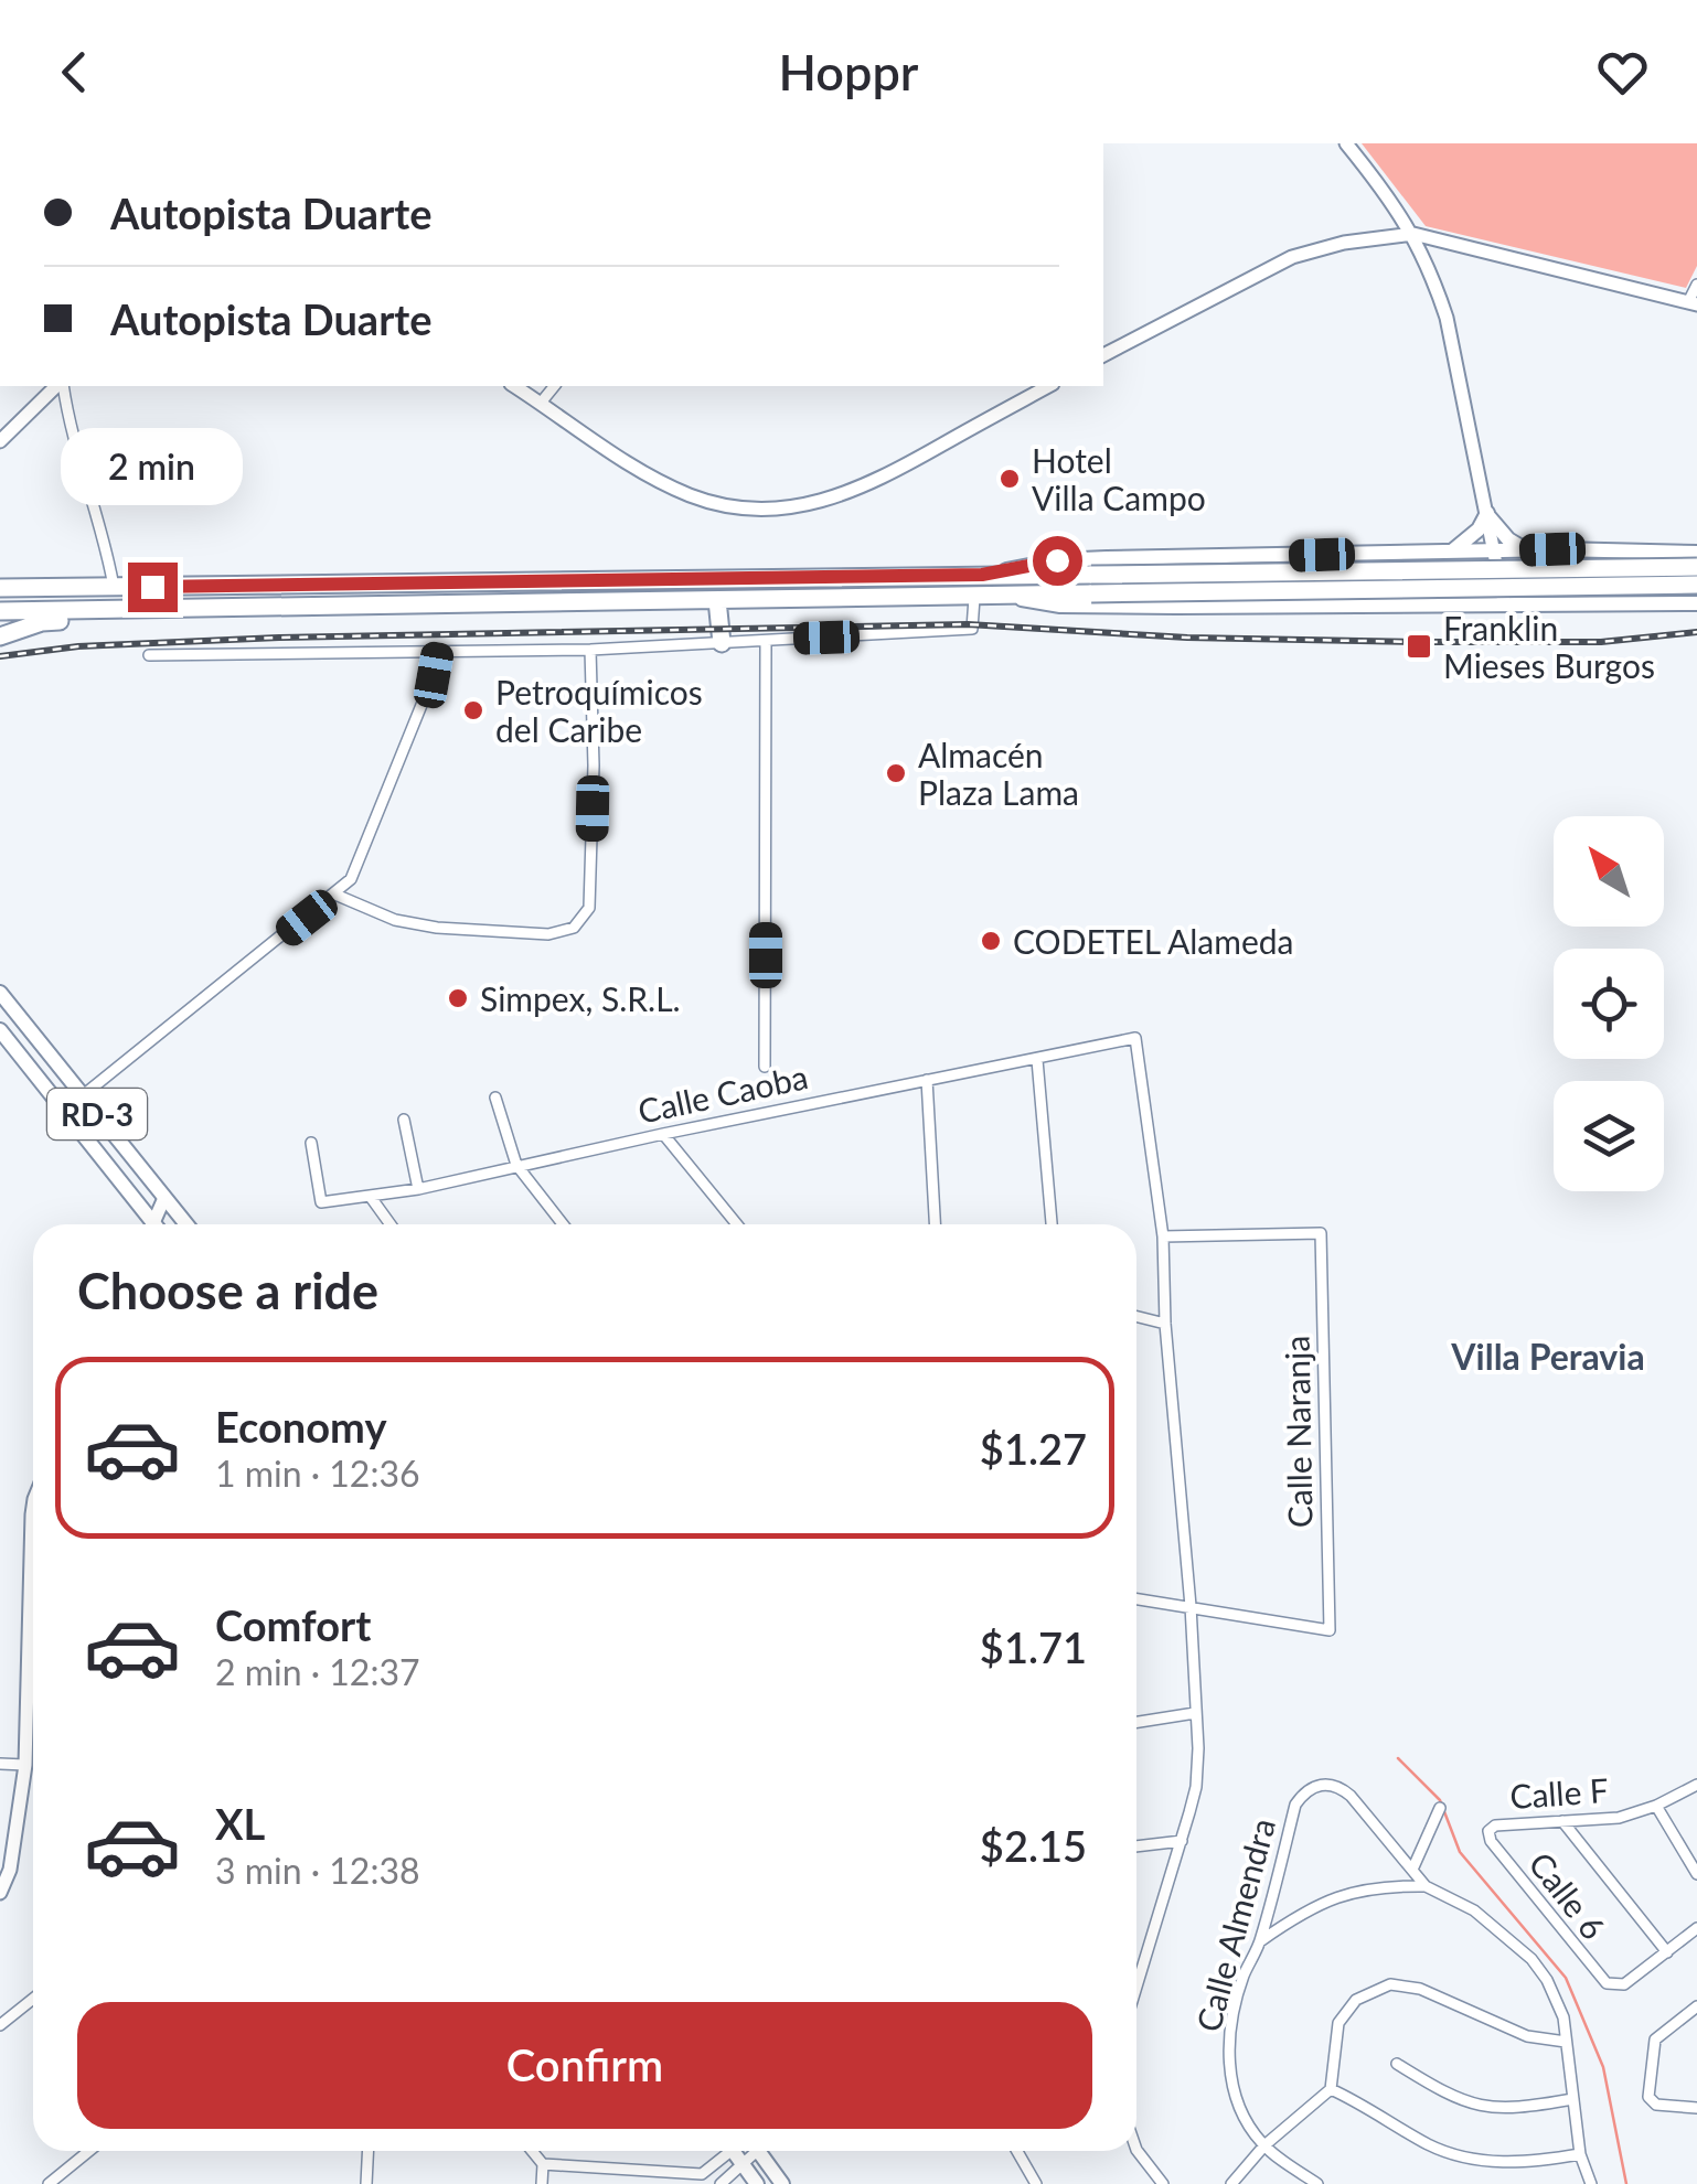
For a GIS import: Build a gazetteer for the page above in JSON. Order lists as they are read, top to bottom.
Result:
{
  "streets": {
    "main road": ["RD-3"],
    "street": [
      "Calle Caoba",
      "Calle Naranja",
      "Calle F",
      "Calle 6",
      "Calle Almendra"
    ]
  },
  "crossings": [
    ["Calle Caoba", "Calle Naranja"],
    ["Calle F", "Calle 6"]
  ],
  "districts": ["Villa Peravia"],
  "places": {
    "other": [
      "Hotel Villa Campo",
      "Petroquímicos del Caribe",
      "Almacén Plaza Lama",
      "CODETEL Alameda",
      "Simpex, S.R.L."
    ],
    "transit": ["Franklin Mieses Burgos"]
  },
  "north": "top left",
  "page": {
    "header": "Hoppr",
    "banner": ["Autopista Duarte", "Autopista Duarte"],
    "bubble": "2 min",
    "heading": "Choose a ride",
    "list": [
      {
        "name": "Economy",
        "note": "1 min · 12:36",
        "value": "$1.27"
      },
      {
        "name": "Comfort",
        "note": "2 min · 12:37",
        "value": "$1.71"
      },
      {
        "name": "XL",
        "note": "3 min · 12:38",
        "value": "$2.15"
      }
    ],
    "buttons": "Confirm"
  }
}
